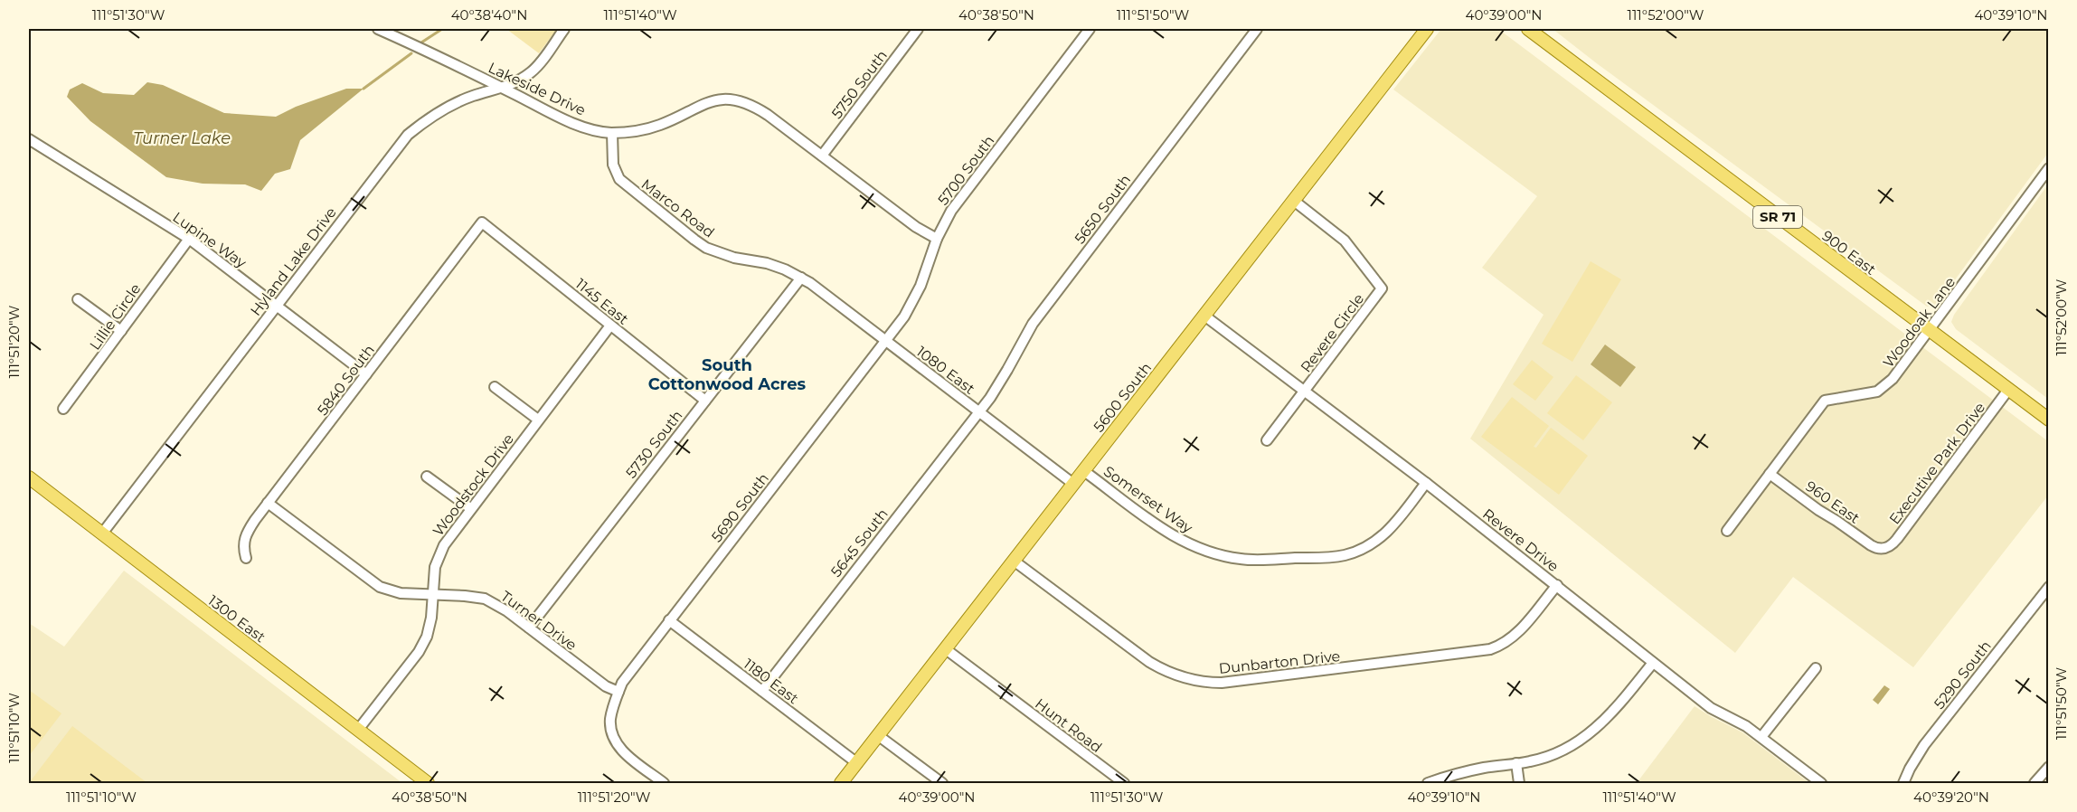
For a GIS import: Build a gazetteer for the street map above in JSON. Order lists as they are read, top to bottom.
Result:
{
  "streets": {
    "main road": [
      "SR 71",
      "900 East",
      "5600 South",
      "1300 East"
    ],
    "street": [
      "5750 South",
      "Lakeside Drive",
      "5700 South",
      "Marco Road",
      "5650 South",
      "Lupine Way",
      "Hyland Lake Drive",
      "1145 East",
      "Lillie Circle",
      "Woodoak Lane",
      "Revere Circle",
      "1080 East",
      "5840 South",
      "5730 South",
      "Executive Park Drive",
      "Woodstock Drive",
      "Somerset Way",
      "960 East",
      "5690 South",
      "Revere Drive",
      "5645 South",
      "Turner Drive",
      "Dunbarton Drive",
      "5290 South",
      "1180 East",
      "Hunt Road"
    ]
  },
  "crossings": [
    ["5750 South", "Lakeside Drive"],
    ["Lakeside Drive", "5700 South"],
    ["Lakeside Drive", "Marco Road"],
    ["Lakeside Drive", "Hyland Lake Drive"],
    ["5700 South", "1080 East"],
    ["5700 South", "5690 South"],
    ["Marco Road", "1080 East"],
    ["Marco Road", "5730 South"],
    ["5650 South", "1080 East"],
    ["5650 South", "5645 South"],
    ["Lupine Way", "Hyland Lake Drive"],
    ["Lupine Way", "Lillie Circle"],
    ["Lupine Way", "5840 South"],
    ["900 East", "Woodoak Lane"],
    ["900 East", "Executive Park Drive"],
    ["Hyland Lake Drive", "1300 East"],
    ["1145 East", "5840 South"],
    ["1145 East", "5730 South"],
    ["1145 East", "Woodstock Drive"],
    ["Woodoak Lane", "960 East"],
    ["Revere Circle", "5600 South"],
    ["Revere Circle", "Revere Drive"],
    ["1080 East", "5600 South"],
    ["1080 East", "5730 South"],
    ["1080 East", "5690 South"],
    ["1080 East", "5645 South"],
    ["5840 South", "Turner Drive"],
    ["5600 South", "Somerset Way"],
    ["5600 South", "Revere Drive"],
    ["5600 South", "Dunbarton Drive"],
    ["5600 South", "1180 East"],
    ["5600 South", "Hunt Road"],
    ["5730 South", "Turner Drive"],
    ["Executive Park Drive", "960 East"],
    ["Woodstock Drive", "1300 East"],
    ["Woodstock Drive", "Turner Drive"],
    ["Somerset Way", "Revere Drive"],
    ["5690 South", "Turner Drive"],
    ["5690 South", "1180 East"],
    ["Revere Drive", "Dunbarton Drive"],
    ["5645 South", "1180 East"]
  ],
  "districts": ["South Cottonwood Acres"],
  "water": ["Turner Lake"],
  "coordinates": [
    "111°51'30\"W",
    "40°38'40\"N",
    "111°51'40\"W",
    "40°38'50\"N",
    "111°51'50\"W",
    "40°39'00\"N",
    "111°52'00\"W",
    "40°39'10\"N",
    "111°51'20\"W",
    "111°51'10\"W",
    "40°39'20\"N"
  ]
}
